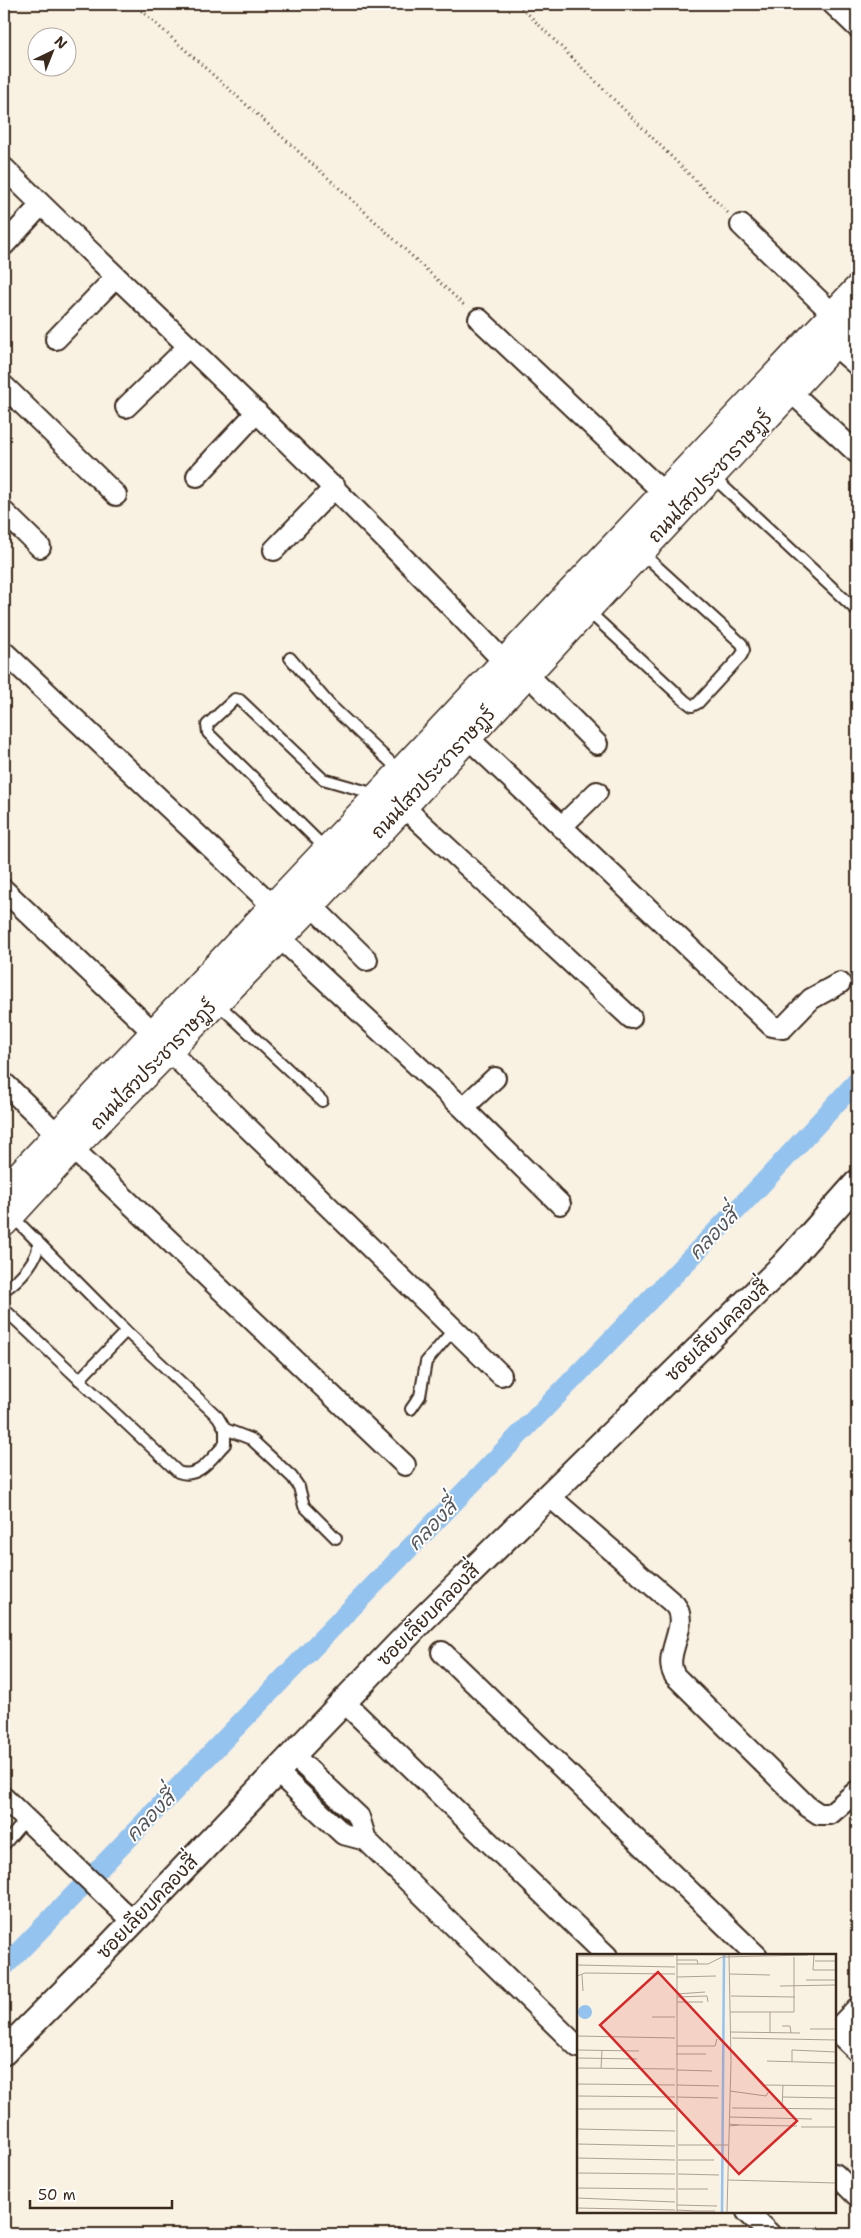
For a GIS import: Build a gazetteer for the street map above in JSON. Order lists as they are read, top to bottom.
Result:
{
  "streets": {
    "main road": ["ถนนไสวประชาราษฎร์"],
    "street": ["ซอยเลียบคลองสี่"]
  },
  "water": ["คลองสี่"],
  "scale_bar": "50 m",
  "north": "top right"
}
